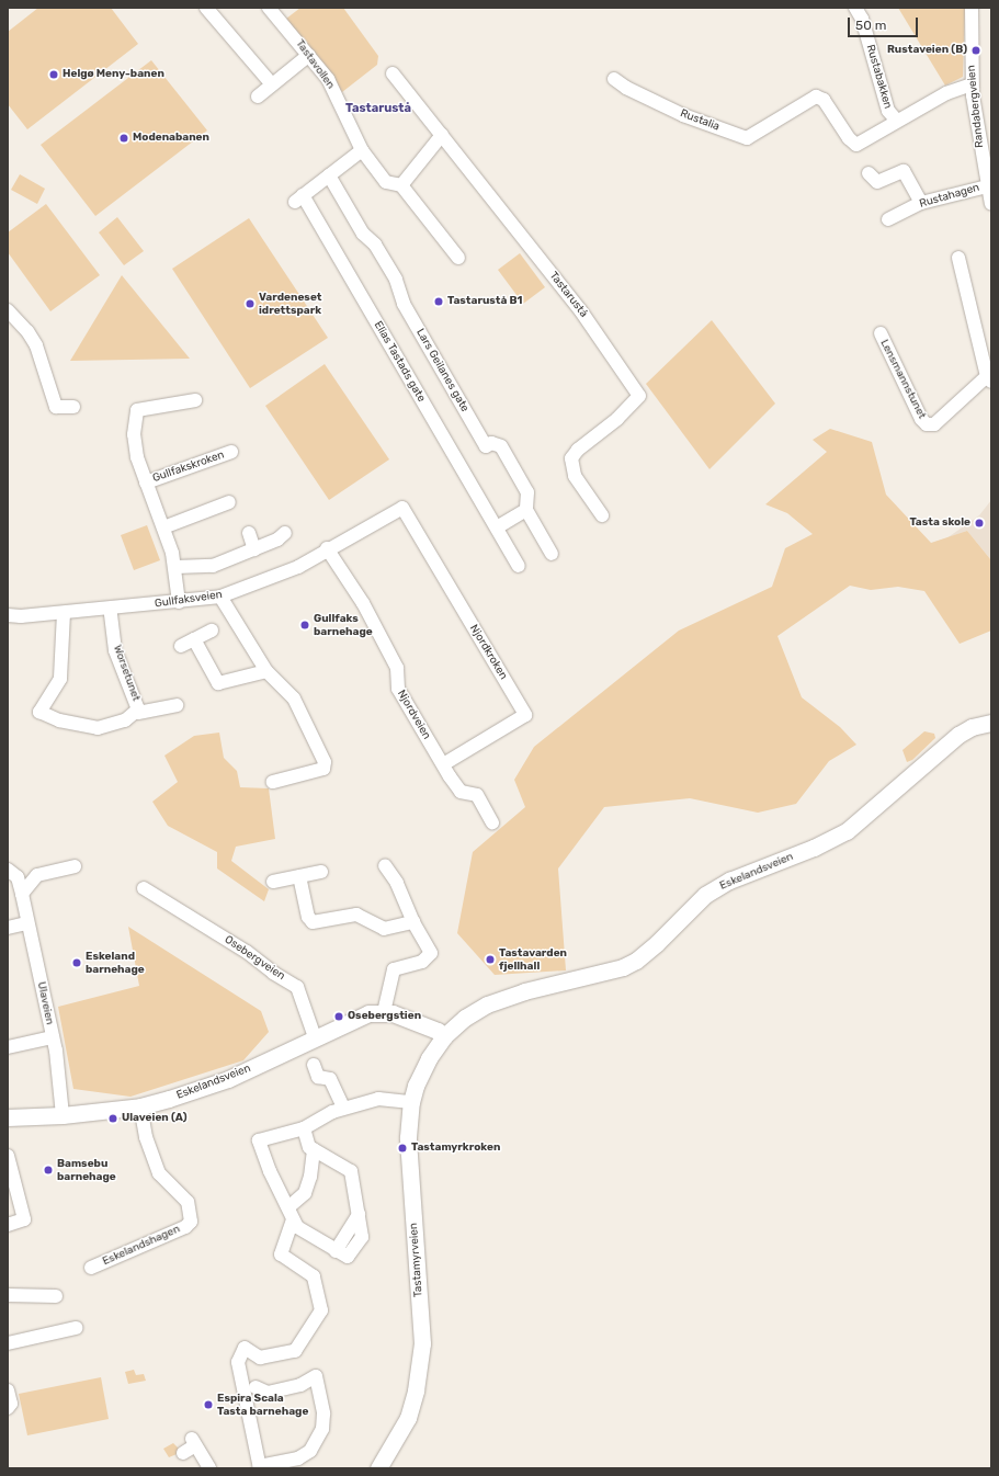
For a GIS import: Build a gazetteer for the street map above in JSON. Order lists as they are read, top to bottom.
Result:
{
  "streets": {
    "main road": ["Eskelandsveien", "Tastamyrveien"],
    "street": [
      "Tastavollen",
      "Rustabakken",
      "Randabergveien",
      "Rustalia",
      "Rustahagen",
      "Tastarustå",
      "Elias Tastads gate",
      "Lars Geilanes gate",
      "Lensmannstunet",
      "Gullfakskroken",
      "Gullfaksveien",
      "Njordkroken",
      "Worsetunet",
      "Njordveien",
      "Osebergveien",
      "Ulaveien",
      "Eskelandshagen"
    ]
  },
  "crossings": [
    ["Rustabakken", "Randabergveien"],
    ["Rustabakken", "Rustalia"],
    ["Randabergveien", "Rustahagen"],
    ["Elias Tastads gate", "Lars Geilanes gate"],
    ["Gullfakskroken", "Gullfaksveien"],
    ["Gullfaksveien", "Njordkroken"],
    ["Gullfaksveien", "Worsetunet"],
    ["Gullfaksveien", "Njordveien"],
    ["Njordkroken", "Njordveien"],
    ["Eskelandsveien", "Osebergveien"],
    ["Eskelandsveien", "Ulaveien"],
    ["Eskelandsveien", "Eskelandshagen"],
    ["Eskelandsveien", "Tastamyrveien"]
  ],
  "districts": ["Tastarustå"],
  "places": [
    "Rustaveien (B)",
    "Helgø Meny-banen",
    "Modenabanen",
    "Tastarustå B1",
    "Vardeneset idrettspark",
    "Tasta skole",
    "Gullfaks barnehage",
    "Tastavarden fjellhall",
    "Eskeland barnehage",
    "Osebergstien",
    "Ulaveien (A)",
    "Tastamyrkroken",
    "Bamsebu barnehage",
    "Espira Scala Tasta barnehage"
  ],
  "scale_bar": "50 m"
}
